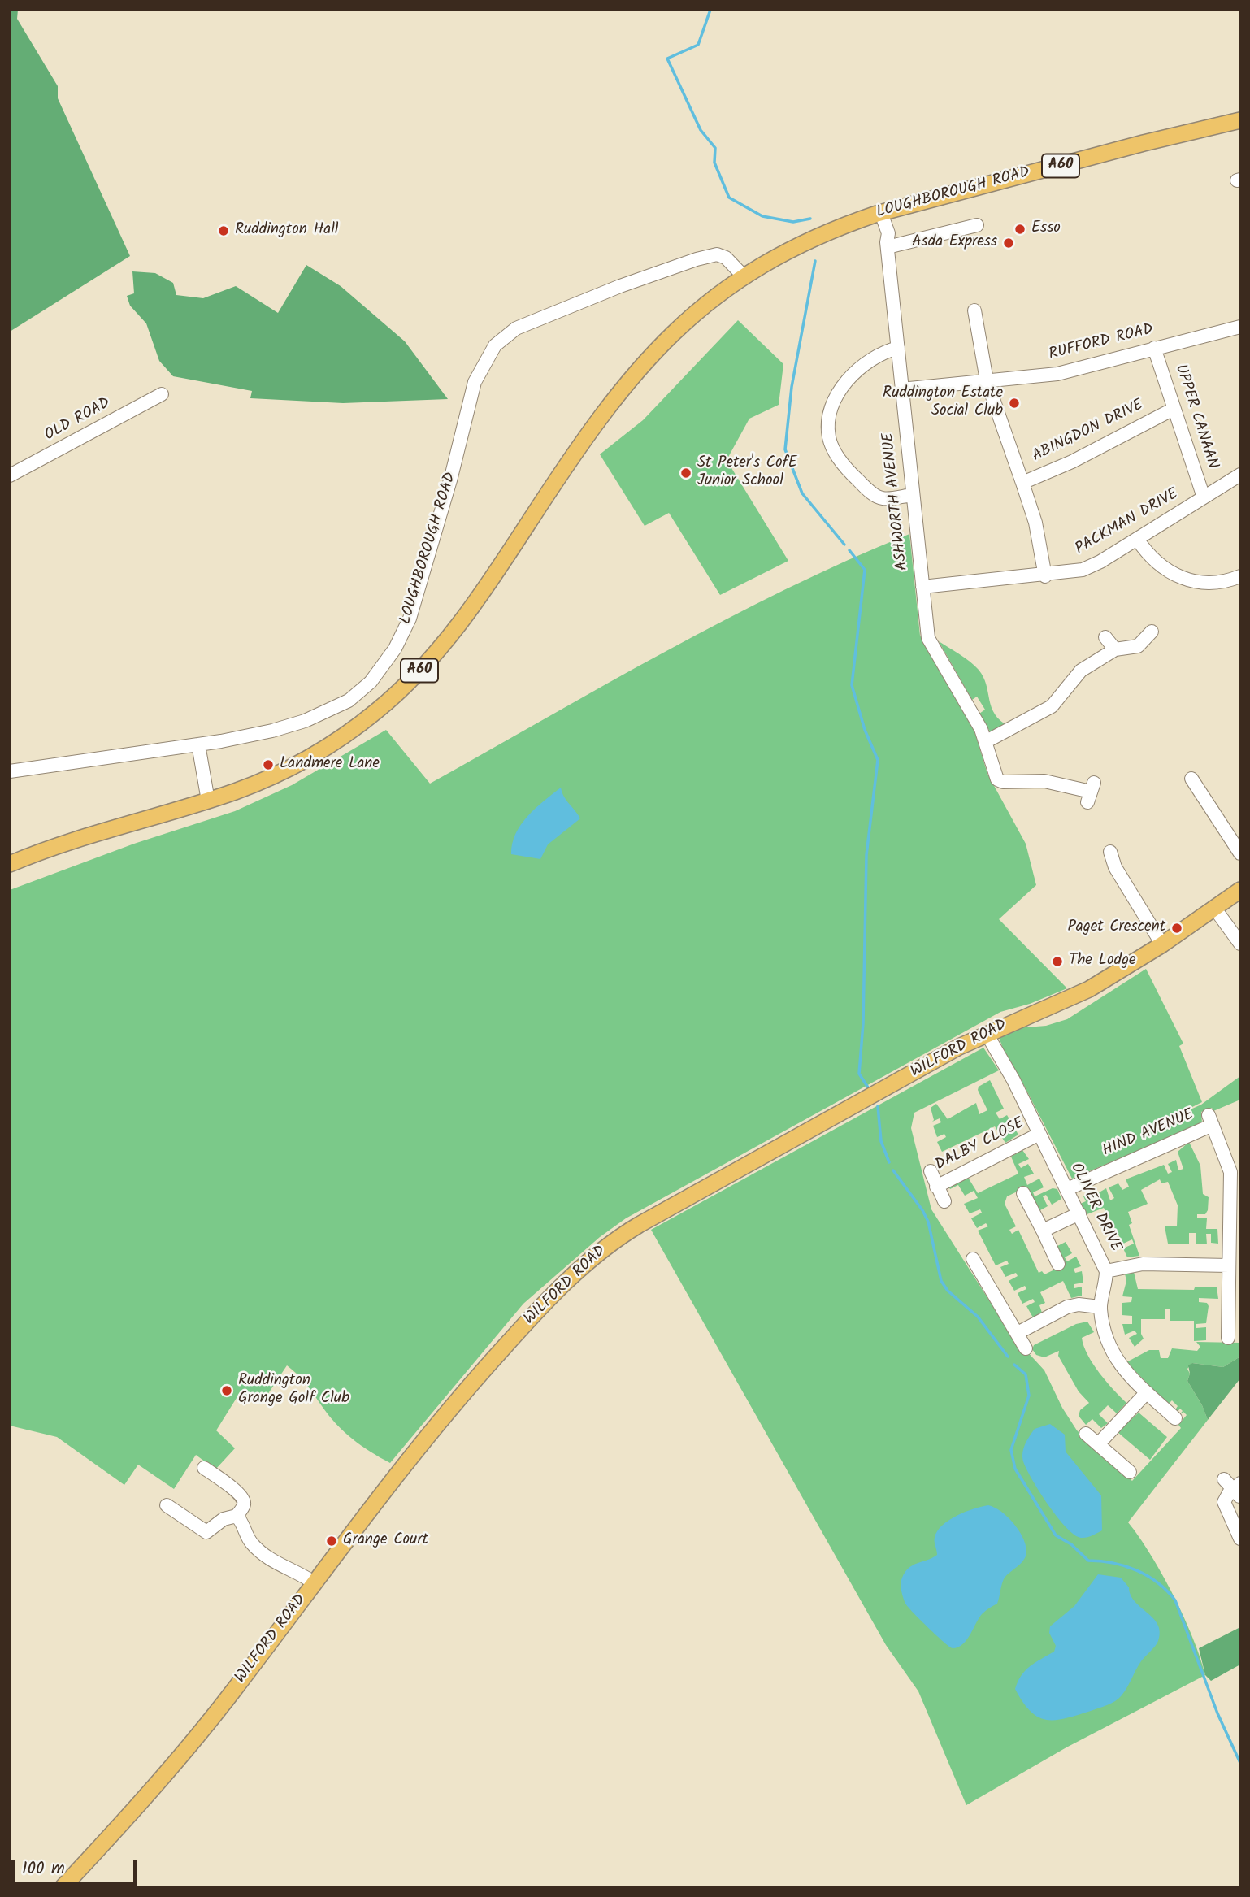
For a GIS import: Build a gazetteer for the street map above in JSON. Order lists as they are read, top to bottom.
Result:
{
  "streets": {
    "main road": ["A60", "LOUGHBOROUGH ROAD", "WILFORD ROAD"],
    "street": [
      "RUFFORD ROAD",
      "UPPER CANAAN",
      "OLD ROAD",
      "ABINGDON DRIVE",
      "ASHWORTH AVENUE",
      "PACKMAN DRIVE",
      "HIND AVENUE",
      "DALBY CLOSE",
      "OLIVER DRIVE"
    ]
  },
  "crossings": [
    ["LOUGHBOROUGH ROAD", "ASHWORTH AVENUE"],
    ["RUFFORD ROAD", "UPPER CANAAN"],
    ["RUFFORD ROAD", "ABINGDON DRIVE"],
    ["RUFFORD ROAD", "ASHWORTH AVENUE"],
    ["UPPER CANAAN", "ABINGDON DRIVE"],
    ["UPPER CANAAN", "PACKMAN DRIVE"],
    ["ASHWORTH AVENUE", "PACKMAN DRIVE"],
    ["WILFORD ROAD", "OLIVER DRIVE"],
    ["HIND AVENUE", "OLIVER DRIVE"],
    ["DALBY CLOSE", "OLIVER DRIVE"]
  ],
  "places": [
    "Esso",
    "Ruddington Hall",
    "Asda Express",
    "Ruddington Estate Social Club",
    "St Peter's CofE Junior School",
    "Landmere Lane",
    "Paget Crescent",
    "The Lodge",
    "Ruddington Grange Golf Club",
    "Grange Court"
  ],
  "scale_bar": "100 m"
}
